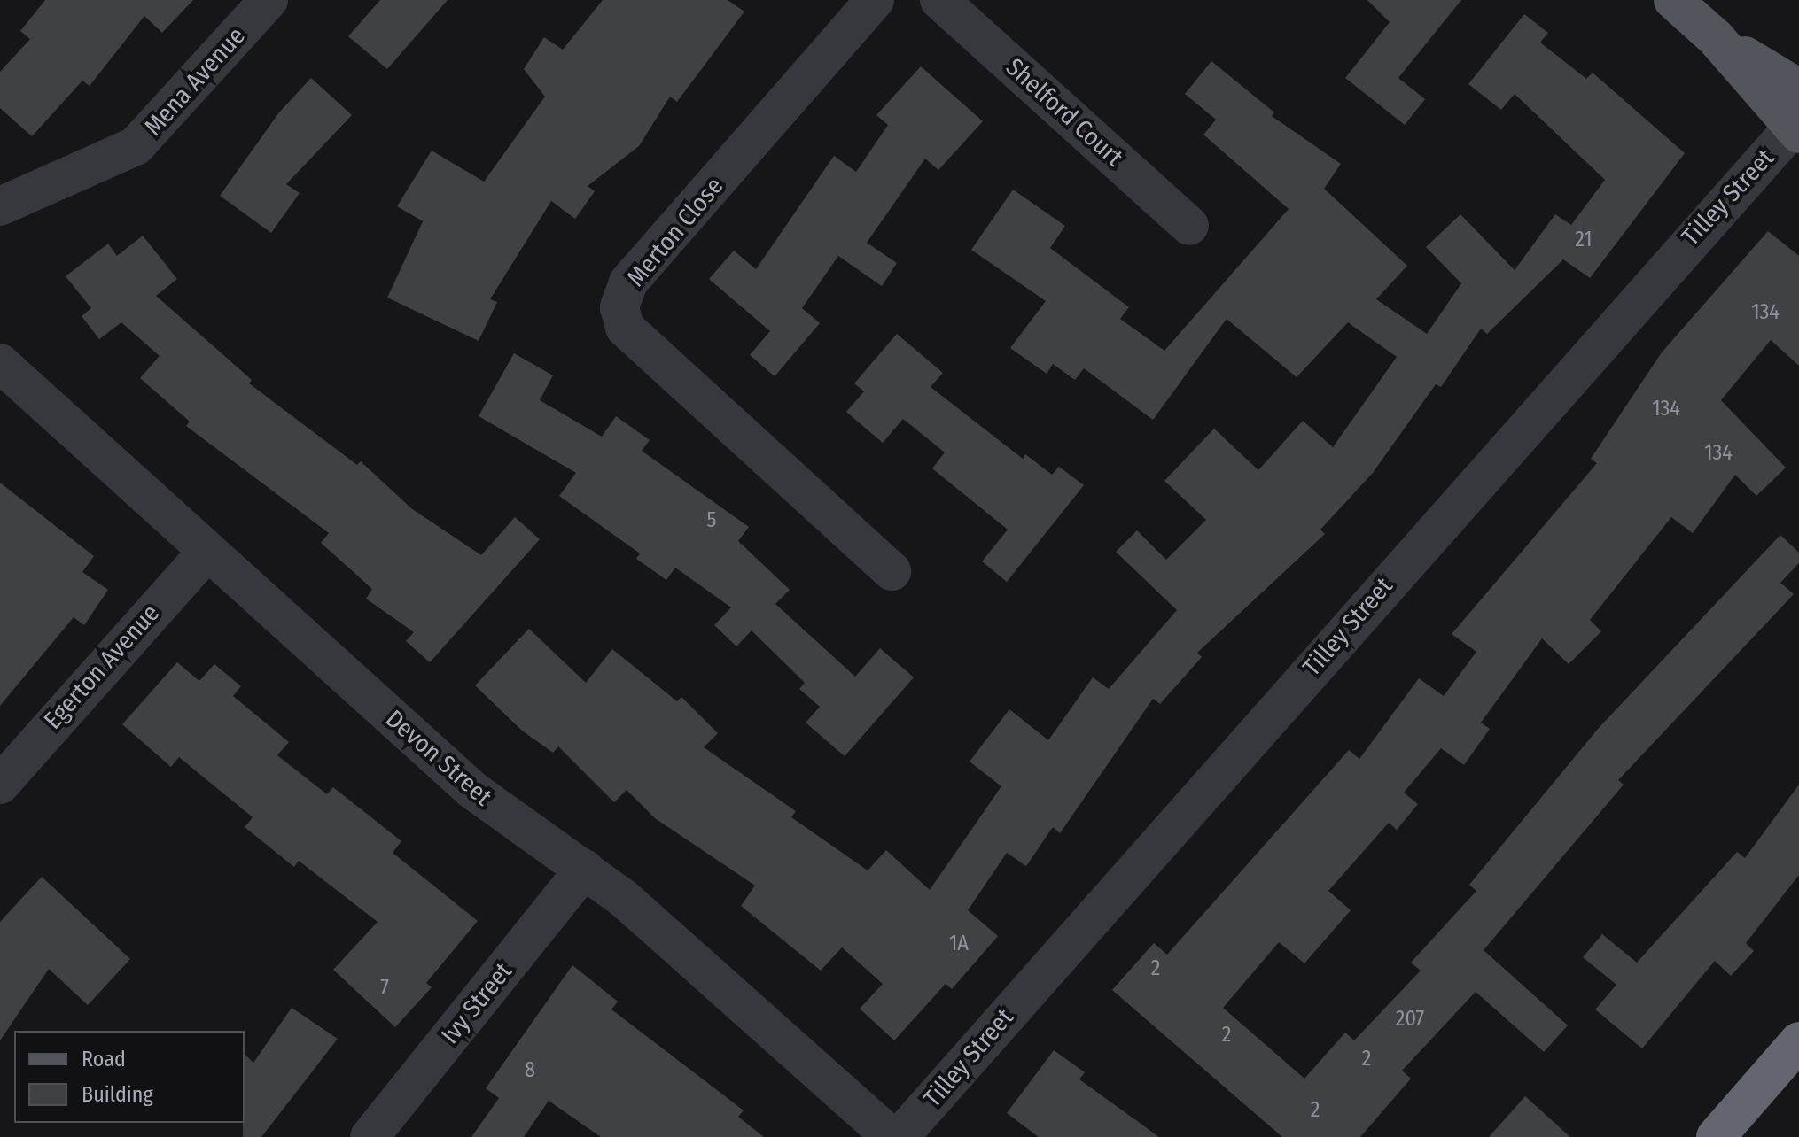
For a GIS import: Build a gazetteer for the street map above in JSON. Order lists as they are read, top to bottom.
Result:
{
  "streets": {
    "street": [
      "Mena Avenue",
      "Shelford Court",
      "Tilley Street",
      "Merton Close",
      "Egerton Avenue",
      "Devon Street",
      "Ivy Street"
    ]
  },
  "crossings": [
    ["Egerton Avenue", "Devon Street"],
    ["Devon Street", "Ivy Street"]
  ],
  "house_numbers": [
    "21",
    "134",
    "134",
    "134",
    "5",
    "1A",
    "2",
    "7",
    "207",
    "2",
    "2",
    "8",
    "2"
  ],
  "legend": ["Road", "Building"]
}
